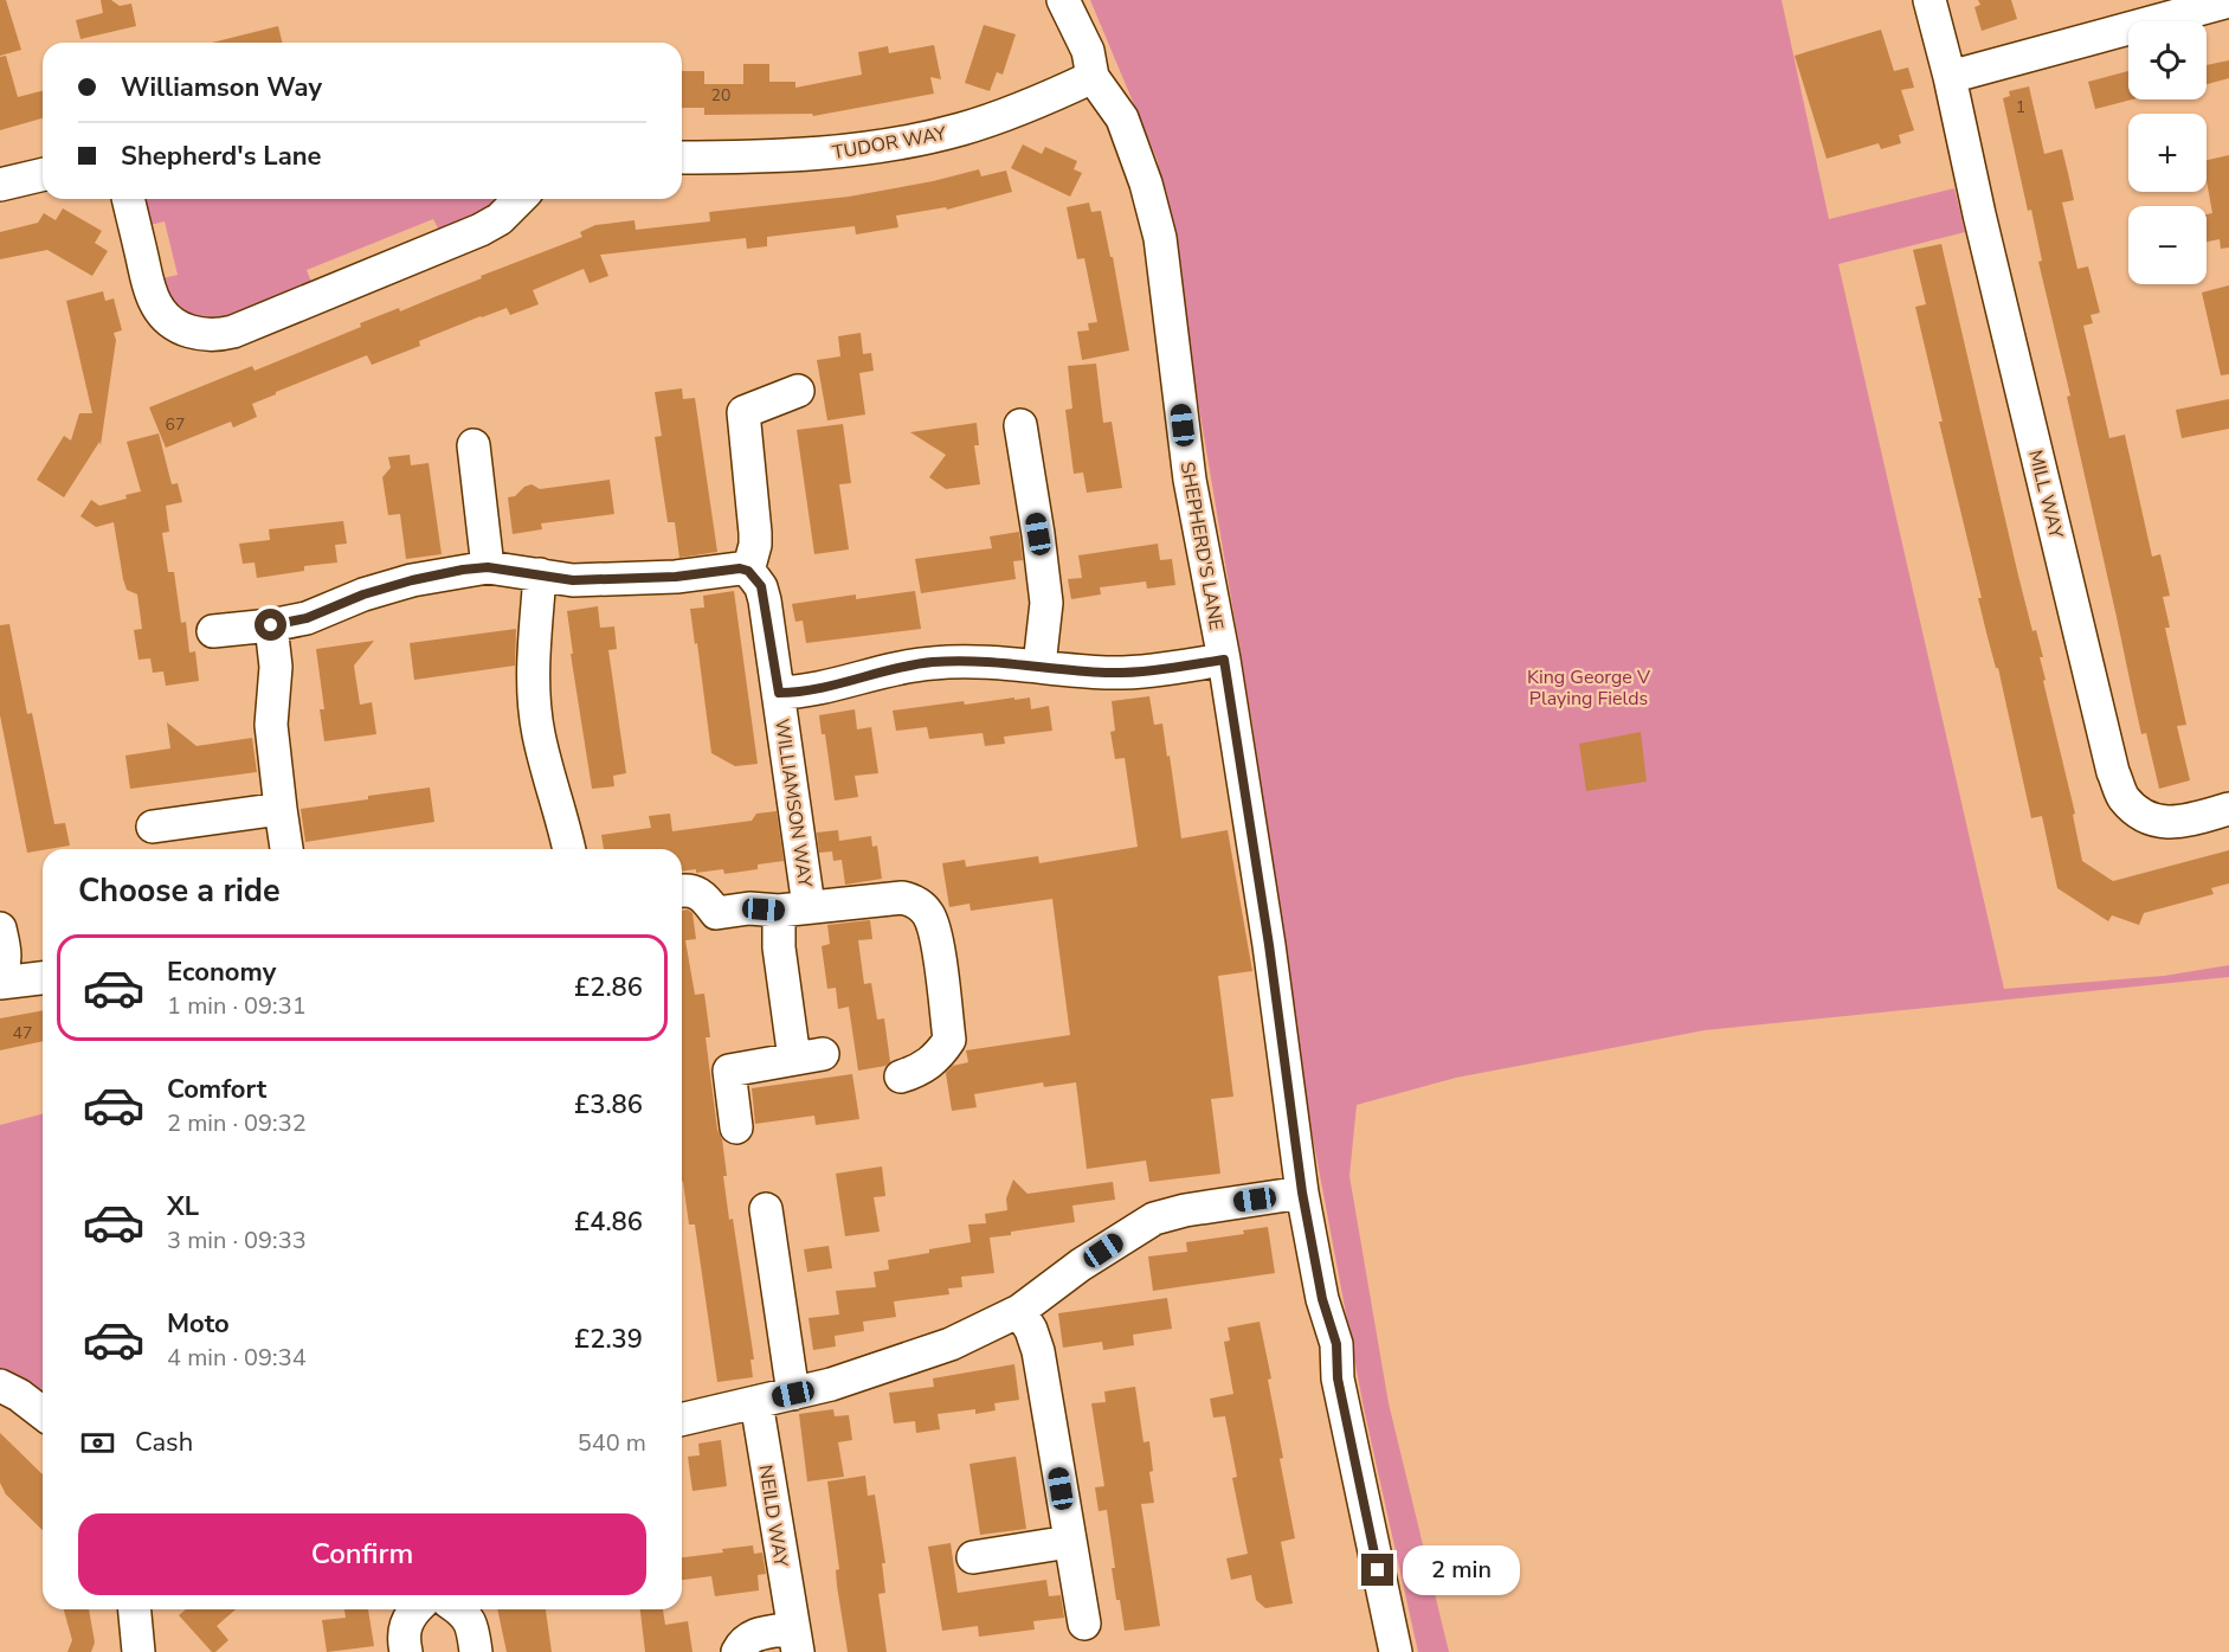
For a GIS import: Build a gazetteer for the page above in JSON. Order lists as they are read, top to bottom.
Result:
{
  "streets": {
    "street": [
      "TUDOR WAY",
      "MILL WAY",
      "SHEPHERD'S LANE",
      "WILLIAMSON WAY",
      "NEILD WAY"
    ]
  },
  "crossings": [
    ["TUDOR WAY", "SHEPHERD'S LANE"]
  ],
  "parks": ["King George V Playing Fields"],
  "house_numbers": [
    "20",
    "1",
    "67",
    "47"
  ],
  "page": {
    "map_buttons": ["+", "−"],
    "banner": ["Williamson Way", "Shepherd's Lane"],
    "heading": "Choose a ride",
    "list": [
      {
        "name": "Economy",
        "note": "1 min · 09:31",
        "value": "£2.86"
      },
      {
        "name": "Comfort",
        "note": "2 min · 09:32",
        "value": "£3.86"
      },
      {
        "name": "XL",
        "note": "3 min · 09:33",
        "value": "£4.86"
      },
      {
        "name": "Moto",
        "note": "4 min · 09:34",
        "value": "£2.39"
      }
    ],
    "pay": ["Cash", "540 m"],
    "buttons": "Confirm",
    "bubble": "2 min"
  }
}
